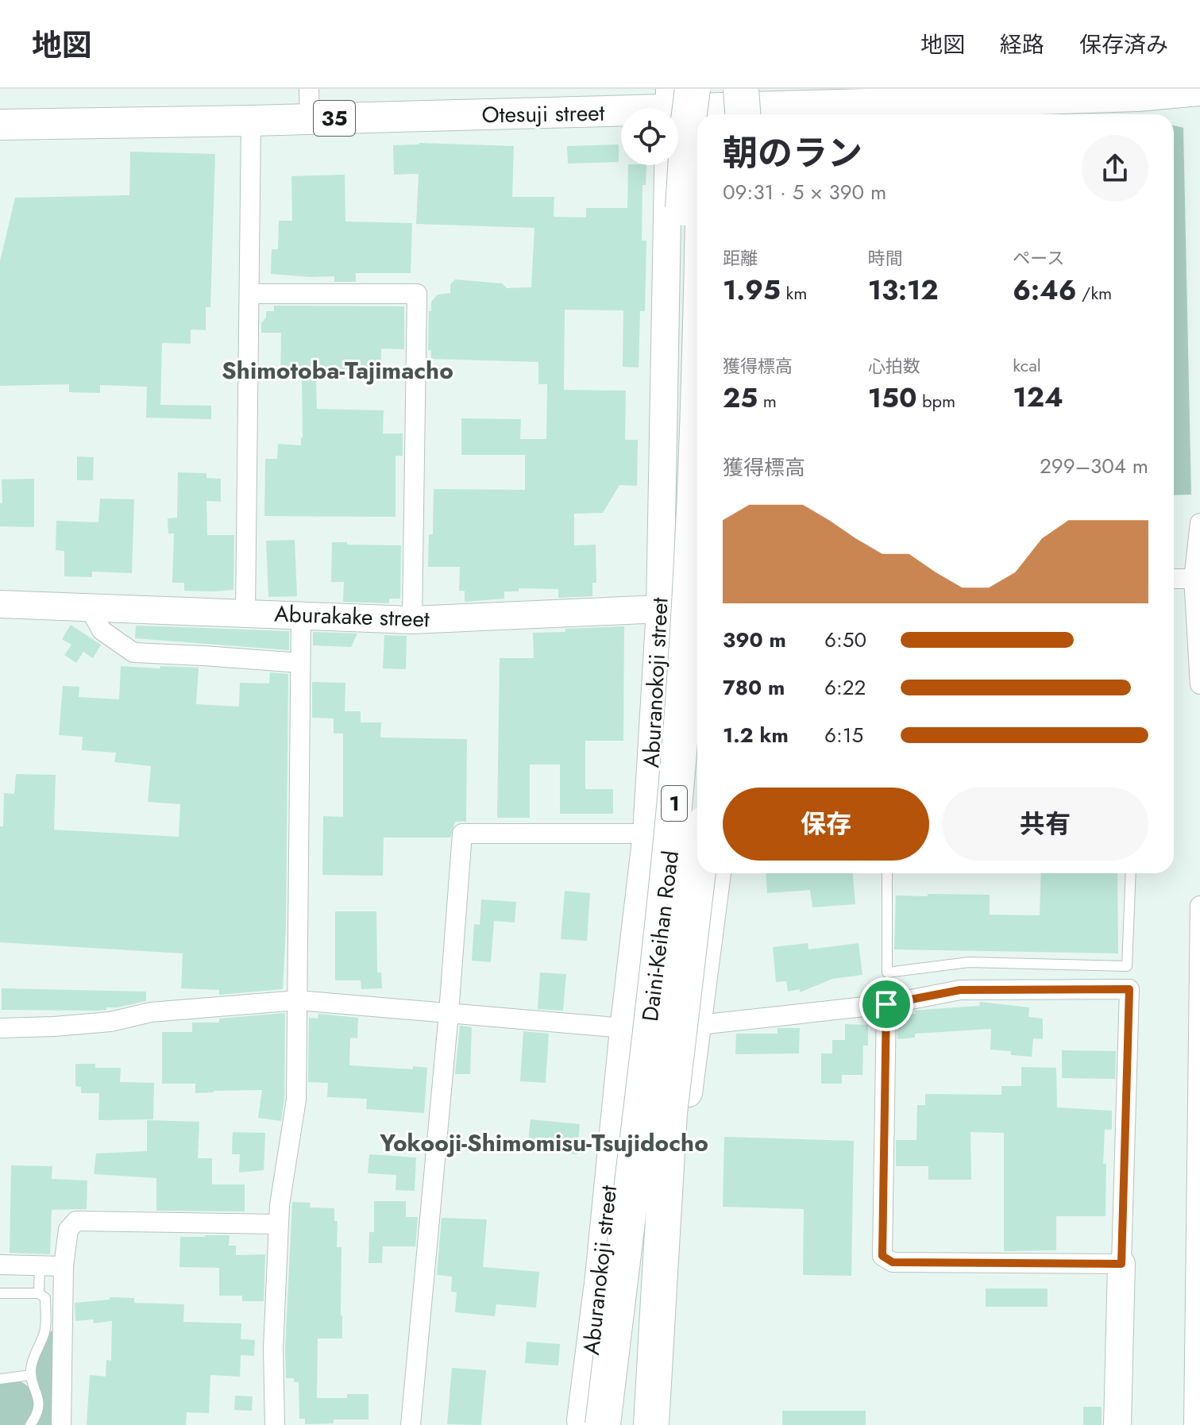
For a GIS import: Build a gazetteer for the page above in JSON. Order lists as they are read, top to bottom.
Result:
{
  "streets": {
    "highway": ["1", "Daini-Keihan Road"],
    "main road": ["Otesuji street", "35"],
    "street": ["Aburakake street", "Aburanokoji street"]
  },
  "crossings": [
    ["Otesuji street", "Aburanokoji street"],
    ["Aburakake street", "Aburanokoji street"],
    ["Aburanokoji street", "Daini-Keihan Road"]
  ],
  "districts": ["Shimotoba-Tajimacho", "Yokooji-Shimomisu-Tsujidocho"],
  "page": {
    "header": "地図",
    "nav": ["地図", "経路", "保存済み"],
    "heading": ["朝のラン", "09:31 · 5 × 390 m"],
    "stats": [
      ["距離", "1.95 km"],
      ["時間", "13:12"],
      ["ペース", "6:46 /km"],
      ["獲得標高", "25 m"],
      ["心拍数", "150 bpm"],
      ["kcal", "124"]
    ],
    "chart": ["獲得標高", "299–304 m"],
    "list": [
      {
        "name": "390 m",
        "note": "6:50"
      },
      {
        "name": "780 m",
        "note": "6:22"
      },
      {
        "name": "1.2 km",
        "note": "6:15"
      }
    ],
    "buttons": ["保存", "共有"]
  }
}
